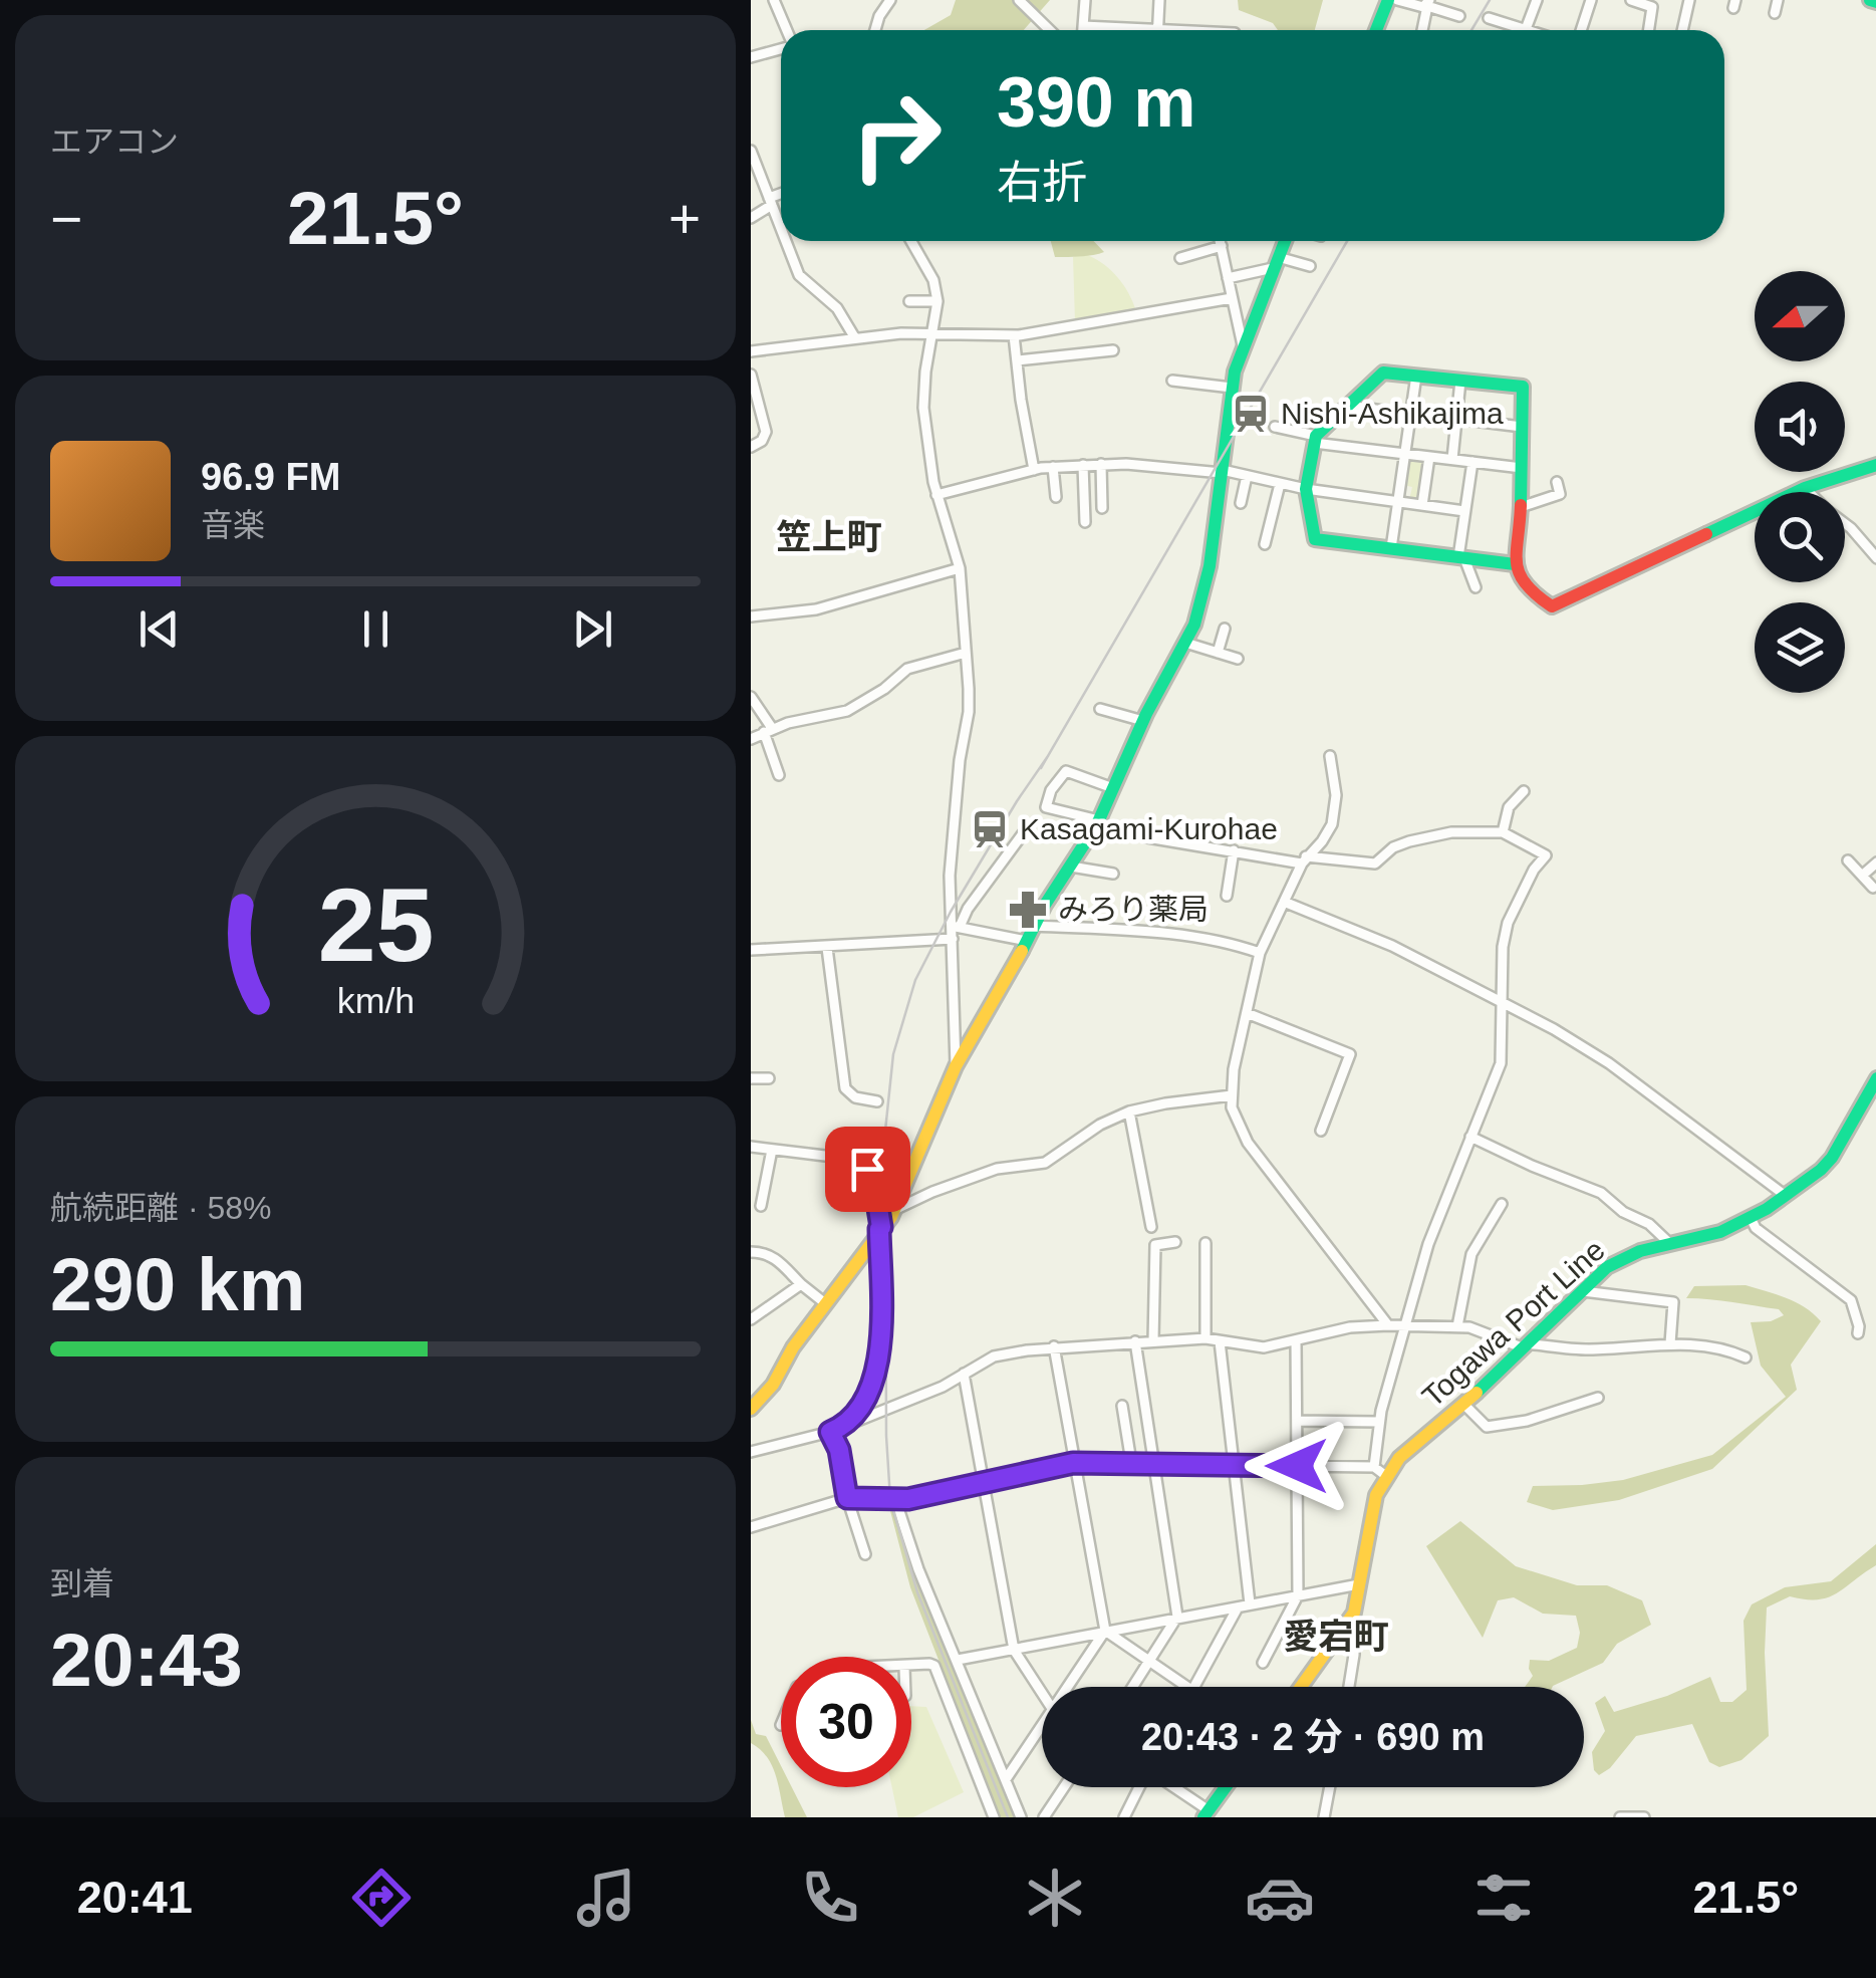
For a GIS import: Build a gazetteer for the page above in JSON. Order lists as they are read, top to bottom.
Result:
{
  "streets": {
    "street": ["Togawa Port Line"]
  },
  "districts": ["笠上町", "愛宕町"],
  "places": {
    "station": ["Nishi-Ashikajima", "Kasagami-Kurohae"],
    "pharmacy": ["みろり薬局"]
  },
  "north": "left",
  "page": {
    "tile": [
      "エアコン",
      ["航続距離 · 58%", "290 km"],
      ["到着", "20:43"]
    ],
    "turn": ["390 m", "右折"],
    "heat": ["−", "21.5°", "+"],
    "song": ["96.9 FM", "音楽"],
    "limit": "30",
    "trip": "20:43 · 2 分 · 690 m",
    "tabs": ["20:41", "21.5°"],
    "gauge": ["25", "km/h"]
  }
}
